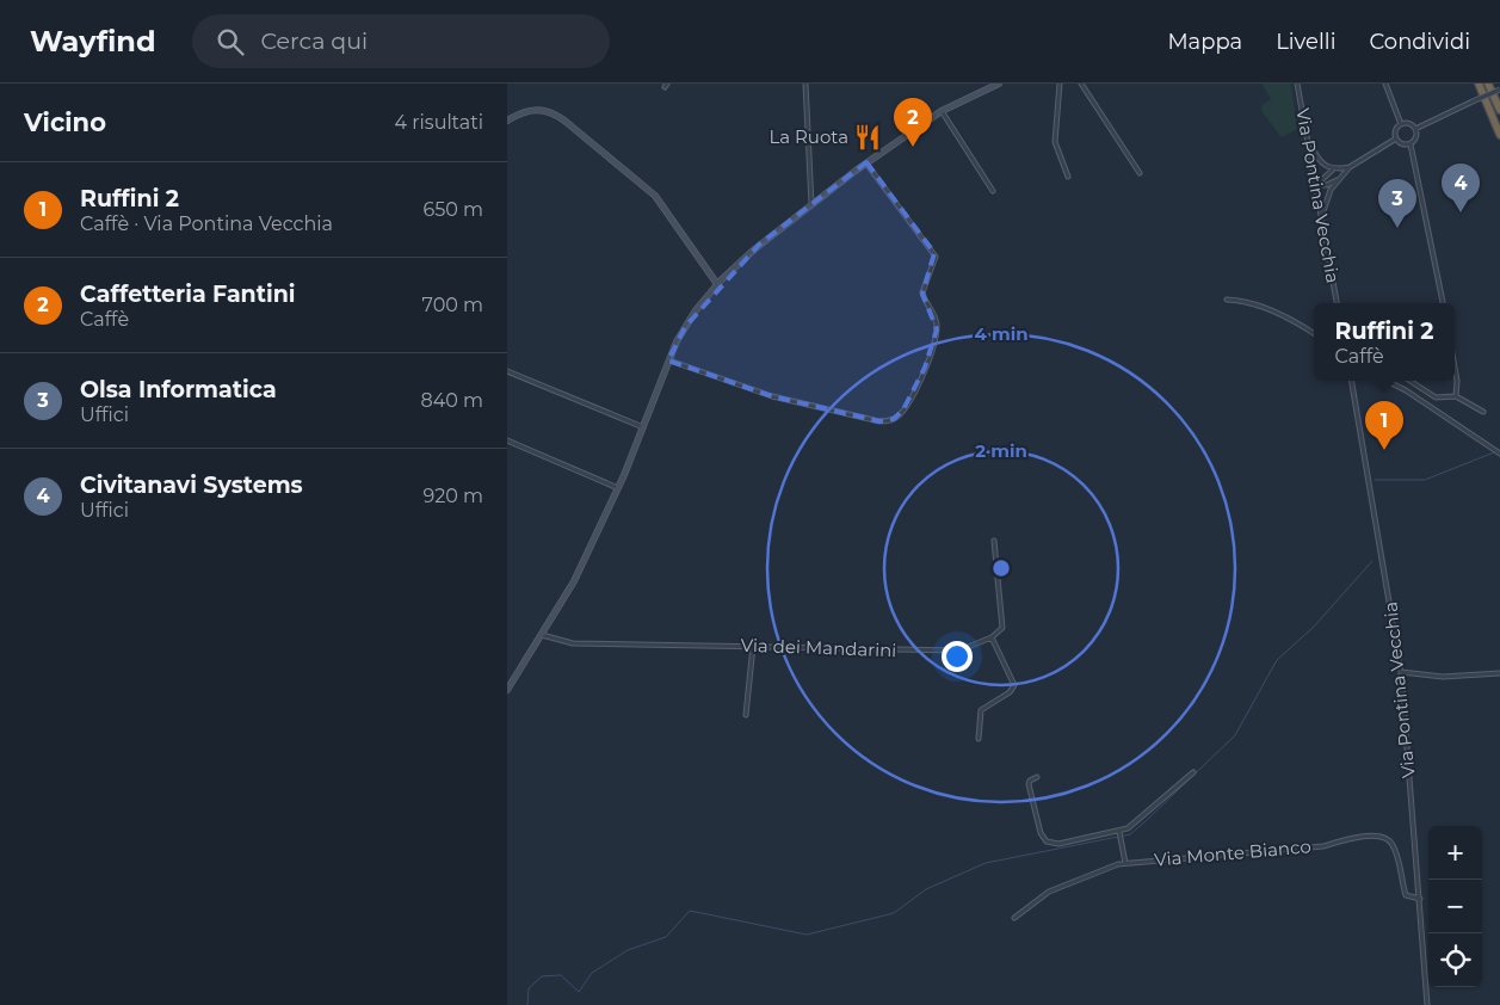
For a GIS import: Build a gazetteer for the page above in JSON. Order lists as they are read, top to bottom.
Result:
{
  "streets": {
    "street": ["Via Pontina Vecchia", "Via dei Mandarini", "Via Monte Bianco"]
  },
  "crossings": [
    ["Via Pontina Vecchia", "Via Monte Bianco"]
  ],
  "places": {
    "restaurant": ["La Ruota"]
  },
  "page": {
    "header": "Wayfind",
    "search": "Cerca qui",
    "nav": ["Mappa", "Livelli", "Condividi"],
    "heading": ["Vicino", "4 risultati"],
    "pins": [
      "2",
      "4",
      "3",
      "1"
    ],
    "list": [
      {
        "mark": "1",
        "name": "Ruffini 2",
        "note": "Caffè · Via Pontina Vecchia",
        "value": "650 m"
      },
      {
        "mark": "2",
        "name": "Caffetteria Fantini",
        "note": "Caffè",
        "value": "700 m"
      },
      {
        "mark": "3",
        "name": "Olsa Informatica",
        "note": "Uffici",
        "value": "840 m"
      },
      {
        "mark": "4",
        "name": "Civitanavi Systems",
        "note": "Uffici",
        "value": "920 m"
      }
    ],
    "popup": ["Ruffini 2", "Caffè"],
    "map_buttons": ["+", "−"]
  },
  "rings": ["4 min", "2 min"]
}
